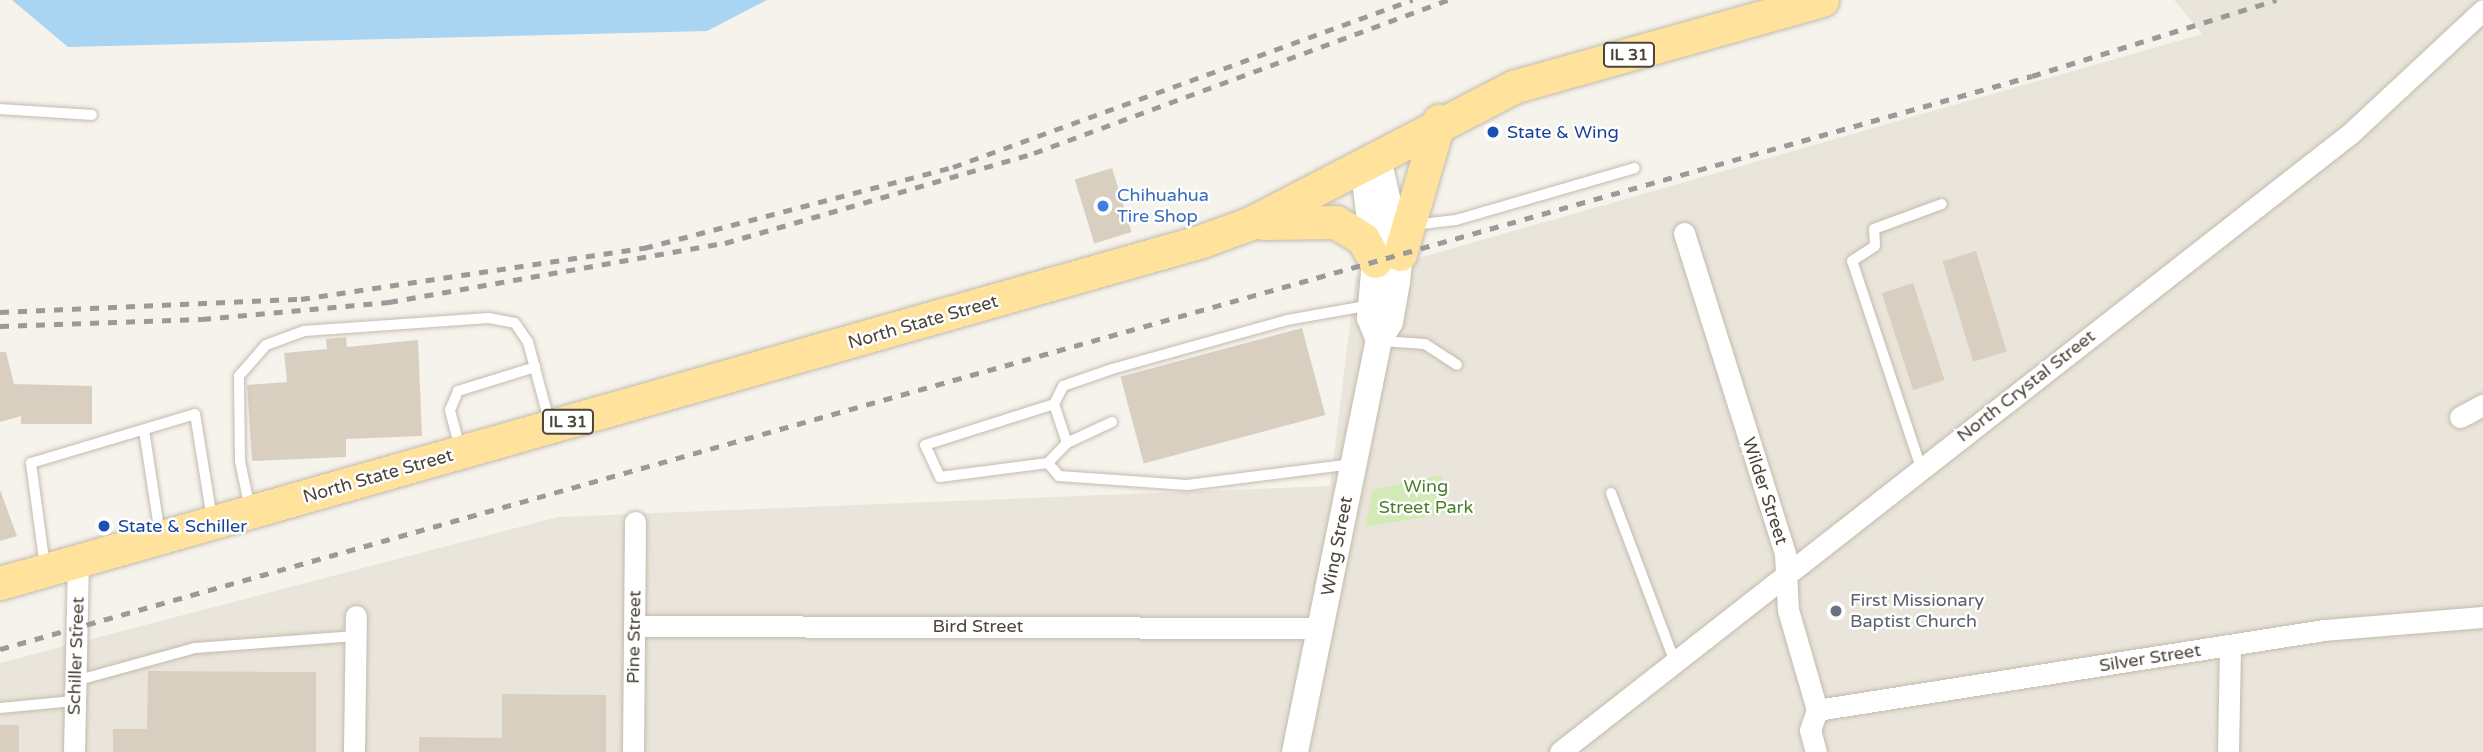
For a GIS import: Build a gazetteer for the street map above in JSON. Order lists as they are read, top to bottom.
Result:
{
  "streets": {
    "main road": ["IL 31", "North State Street"],
    "street": [
      "North Crystal Street",
      "Wilder Street",
      "Wing Street",
      "Bird Street",
      "Pine Street",
      "Schiller Street",
      "Silver Street"
    ]
  },
  "crossings": [
    ["North State Street", "Wing Street"],
    ["North State Street", "Schiller Street"],
    ["North Crystal Street", "Wilder Street"],
    ["Wilder Street", "Silver Street"],
    ["Wing Street", "Bird Street"],
    ["Bird Street", "Pine Street"]
  ],
  "parks": ["Wing Street Park"],
  "places": [
    "State & Wing",
    "Chihuahua Tire Shop",
    "State & Schiller",
    "First Missionary Baptist Church"
  ]
}
